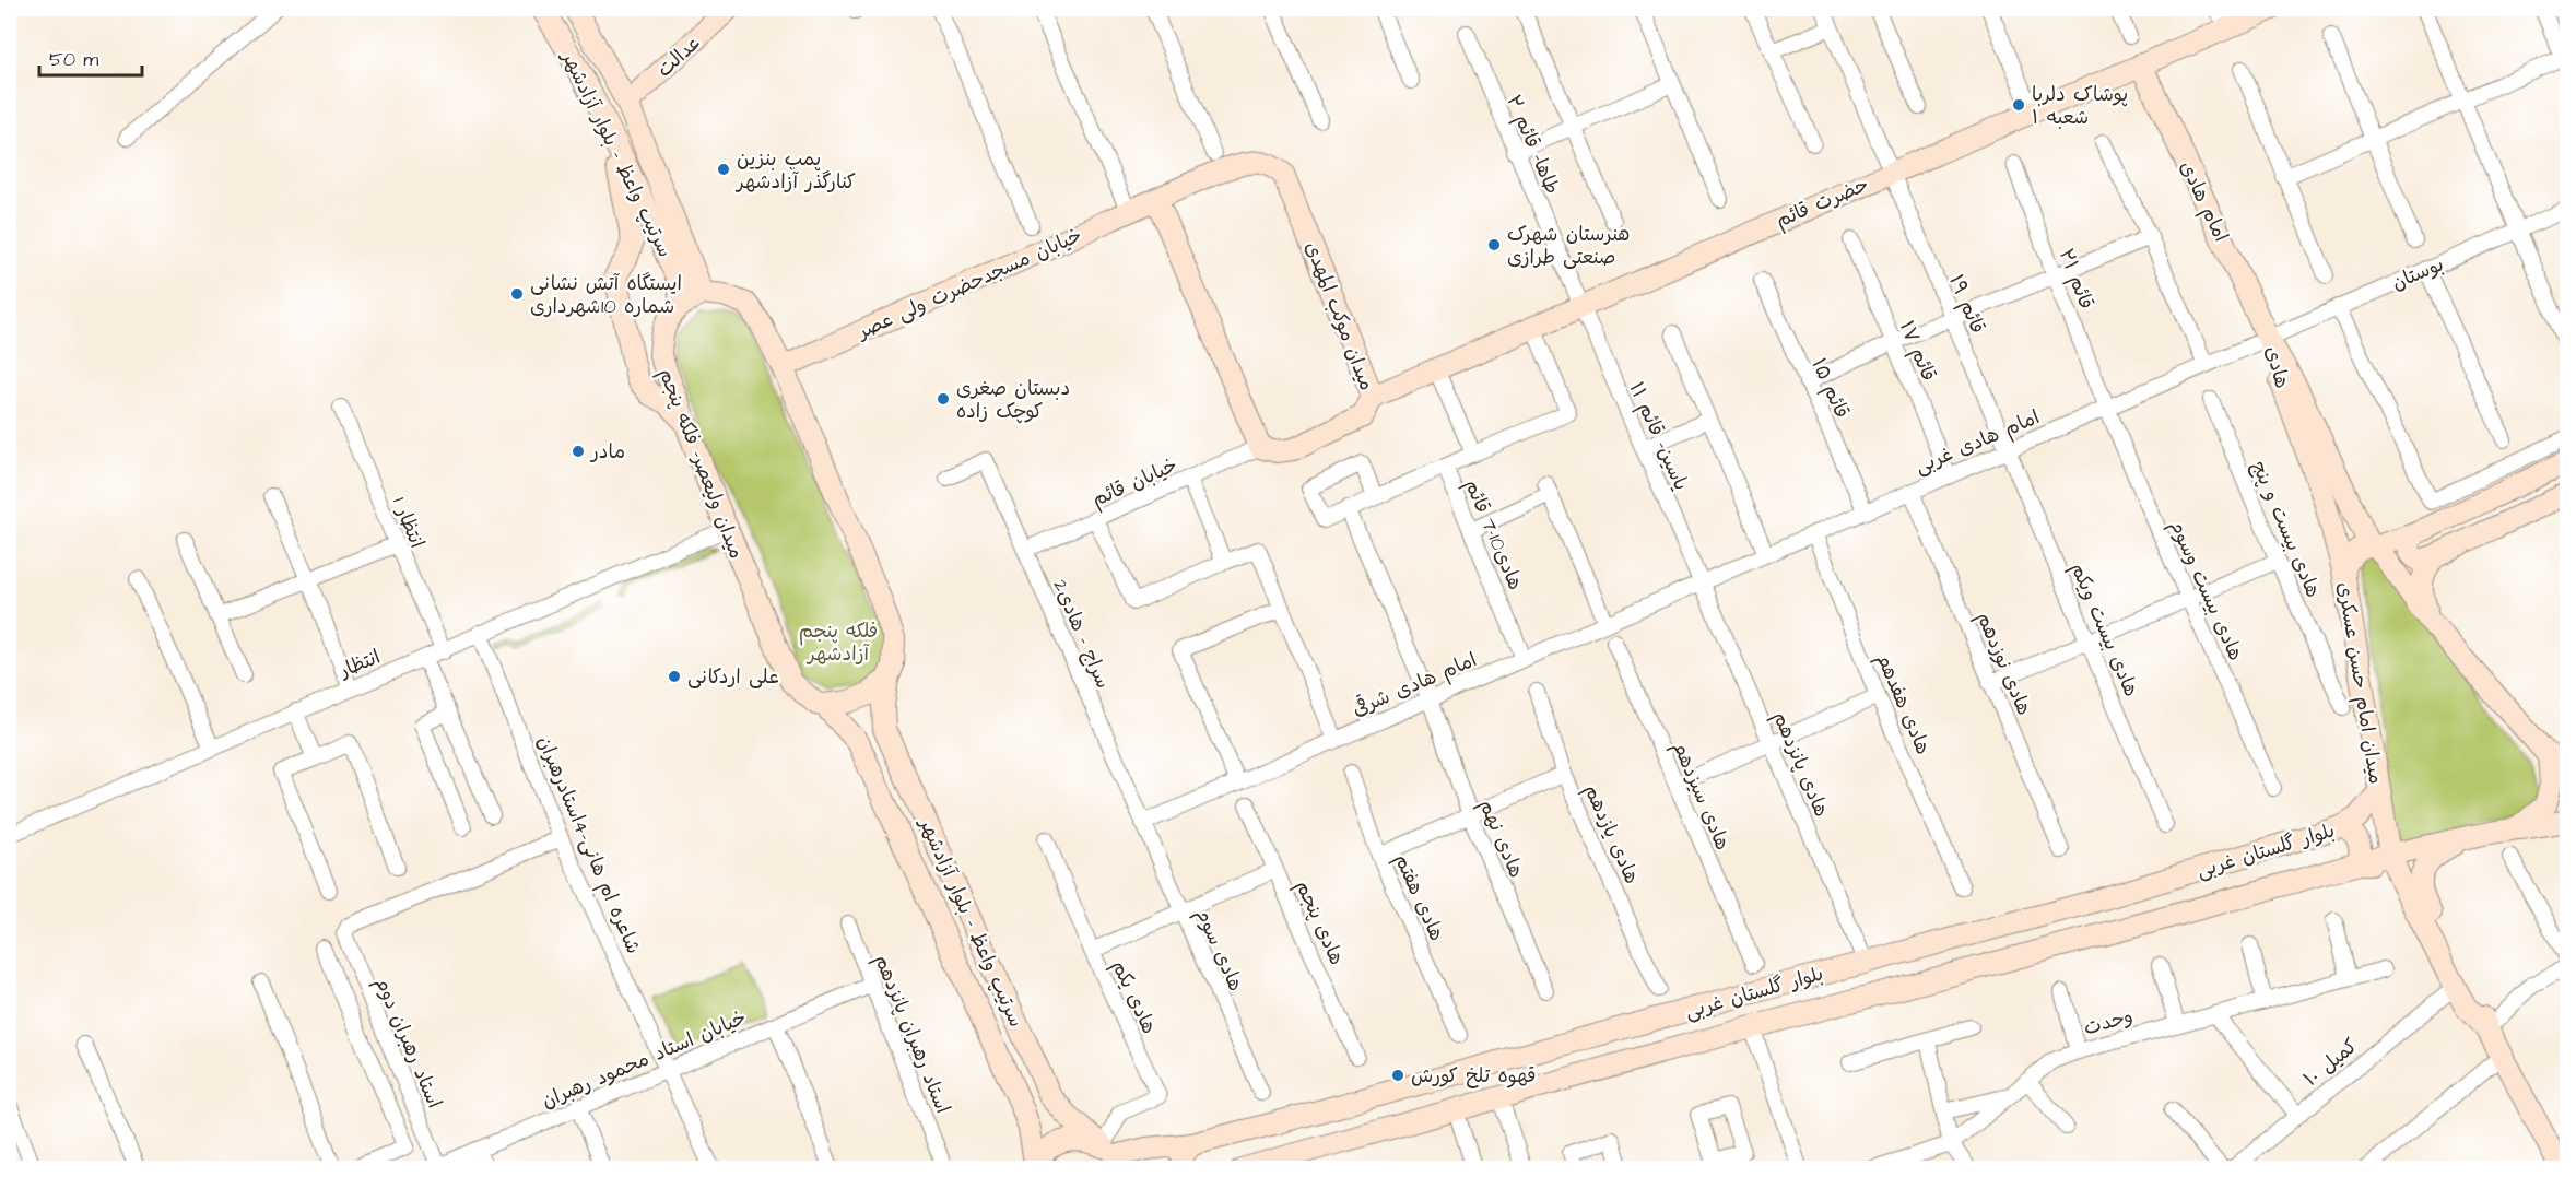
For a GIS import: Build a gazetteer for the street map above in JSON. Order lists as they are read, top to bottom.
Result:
{
  "streets": {
    "street": [
      "عدالت",
      "طاها- قائم ۲",
      "سرتیپ واعظ - بلوار آزادشهر",
      "امام هادی",
      "حضرت قائم",
      "بوستان",
      "قائم ۲۱",
      "خیابان مسجدحضرت ولی عصر",
      "قائم ۱۹",
      "میدان موکب المهدی",
      "قائم ۱۷",
      "هادی",
      "قائم ۱۵",
      "یاسین- قائم ۱۱",
      "امام هادی غربی",
      "میدان ولیعصر- فلکه پنجم",
      "خیابان قائم",
      "انتظار 1",
      "هادی بیست و پنج",
      "هادی10-7 قائم",
      "هادی بیست وسوم",
      "هادی بیست ویکم",
      "سراج - هادی2",
      "انتظار",
      "هادی نوزدهم",
      "میدان امام حسن عسکری",
      "امام هادی شرقی",
      "هادی هفدهم",
      "هادی پانزدهم",
      "هادی سیزدهم",
      "هادی یازدهم",
      "هادی نهم",
      "شاعره ام هانی-4استادرهبران",
      "بلوار گلستان غربی",
      "هادی هفتم",
      "هادی پنجم",
      "هادی سوم",
      "هادی یکم",
      "وحدت",
      "استاد رهبران پانزدهم",
      "استاد رهبران دوم",
      "خیابان استاد محمود رهبران",
      "کمیل ۱۰"
    ]
  },
  "crossings": [
    ["عدالت", "سرتیپ واعظ - بلوار آزادشهر"],
    ["طاها- قائم ۲", "حضرت قائم"],
    ["طاها- قائم ۲", "یاسین- قائم ۱۱"],
    ["سرتیپ واعظ - بلوار آزادشهر", "میدان ولیعصر- فلکه پنجم"],
    ["سرتیپ واعظ - بلوار آزادشهر", "بلوار گلستان غربی"],
    ["سرتیپ واعظ - بلوار آزادشهر", "هادی یکم"],
    ["امام هادی", "حضرت قائم"],
    ["امام هادی", "بوستان"],
    ["امام هادی", "هادی"],
    ["امام هادی", "امام هادی غربی"],
    ["حضرت قائم", "قائم ۱۹"],
    ["حضرت قائم", "میدان موکب المهدی"],
    ["حضرت قائم", "یاسین- قائم ۱۱"],
    ["حضرت قائم", "هادی10-7 قائم"],
    ["بوستان", "هادی"],
    ["بوستان", "امام هادی غربی"],
    ["قائم ۲۱", "امام هادی غربی"],
    ["قائم ۲۱", "هادی بیست وسوم"],
    ["خیابان مسجدحضرت ولی عصر", "میدان موکب المهدی"],
    ["قائم ۱۹", "امام هادی غربی"],
    ["قائم ۱۹", "هادی بیست ویکم"],
    ["میدان موکب المهدی", "خیابان قائم"],
    ["قائم ۱۷", "امام هادی غربی"],
    ["هادی", "امام هادی غربی"],
    ["هادی", "میدان امام حسن عسکری"],
    ["قائم ۱۵", "امام هادی غربی"],
    ["یاسین- قائم ۱۱", "امام هادی غربی"],
    ["یاسین- قائم ۱۱", "امام هادی شرقی"],
    ["یاسین- قائم ۱۱", "هادی پانزدهم"],
    ["امام هادی غربی", "هادی بیست وسوم"],
    ["امام هادی غربی", "هادی بیست ویکم"],
    ["امام هادی غربی", "هادی نوزدهم"],
    ["امام هادی غربی", "امام هادی شرقی"],
    ["امام هادی غربی", "هادی هفدهم"],
    ["امام هادی غربی", "هادی پانزدهم"],
    ["میدان ولیعصر- فلکه پنجم", "انتظار"],
    ["خیابان قائم", "سراج - هادی2"],
    ["انتظار 1", "انتظار"],
    ["هادی10-7 قائم", "امام هادی شرقی"],
    ["سراج - هادی2", "امام هادی شرقی"],
    ["سراج - هادی2", "هادی سوم"],
    ["انتظار", "شاعره ام هانی-4استادرهبران"],
    ["میدان امام حسن عسکری", "بلوار گلستان غربی"],
    ["میدان امام حسن عسکری", "کمیل ۱۰"],
    ["امام هادی شرقی", "هادی پانزدهم"],
    ["امام هادی شرقی", "هادی نهم"],
    ["امام هادی شرقی", "هادی سوم"],
    ["هادی پانزدهم", "بلوار گلستان غربی"],
    ["شاعره ام هانی-4استادرهبران", "استاد رهبران دوم"],
    ["شاعره ام هانی-4استادرهبران", "خیابان استاد محمود رهبران"],
    ["بلوار گلستان غربی", "هادی یکم"],
    ["استاد رهبران پانزدهم", "خیابان استاد محمود رهبران"],
    ["استاد رهبران دوم", "خیابان استاد محمود رهبران"]
  ],
  "parks": ["فلکه پنجم آزادشهر"],
  "places": [
    "پوشاک دلربا شعبه ۱",
    "پمپ بنزین کنارگذر آزادشهر",
    "هنرستان شهرک صنعتی طرازی",
    "ایستگاه آتش نشانی شماره 10شهرداری",
    "دبستان صغری کوچک زاده",
    "مادر",
    "علی اردکانی",
    "قهوه تلخ کورش"
  ],
  "scale_bar": "50 m"
}
